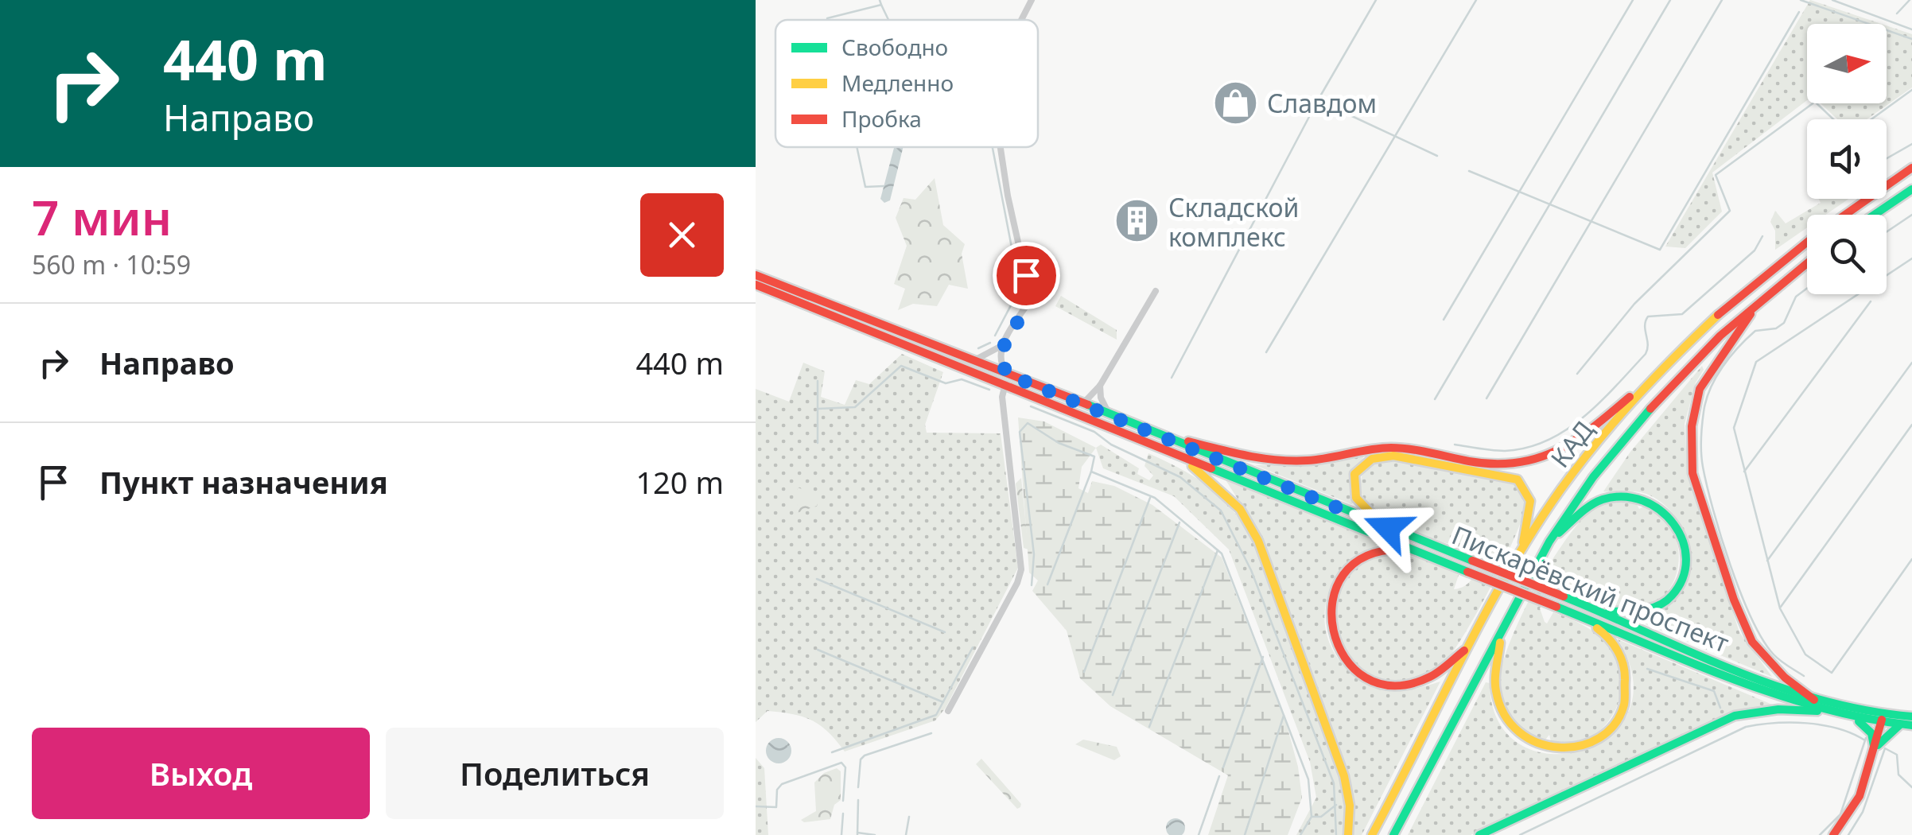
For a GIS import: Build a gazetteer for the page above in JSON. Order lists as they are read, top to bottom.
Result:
{
  "streets": {
    "main road": ["КАД", "Пискарёвский проспект"]
  },
  "places": {
    "shop": ["Славдом"],
    "building": ["Складской комплекс"]
  },
  "legend": ["Свободно", "Медленно", "Пробка"],
  "north": "right",
  "page": {
    "turn": ["440 m", "Направо"],
    "heading": ["7 мин", "560 m · 10:59"],
    "list": [
      {
        "name": "Направо",
        "value": "440 m"
      },
      {
        "name": "Пункт назначения",
        "value": "120 m"
      }
    ],
    "buttons": ["Выход", "Поделиться"]
  }
}
